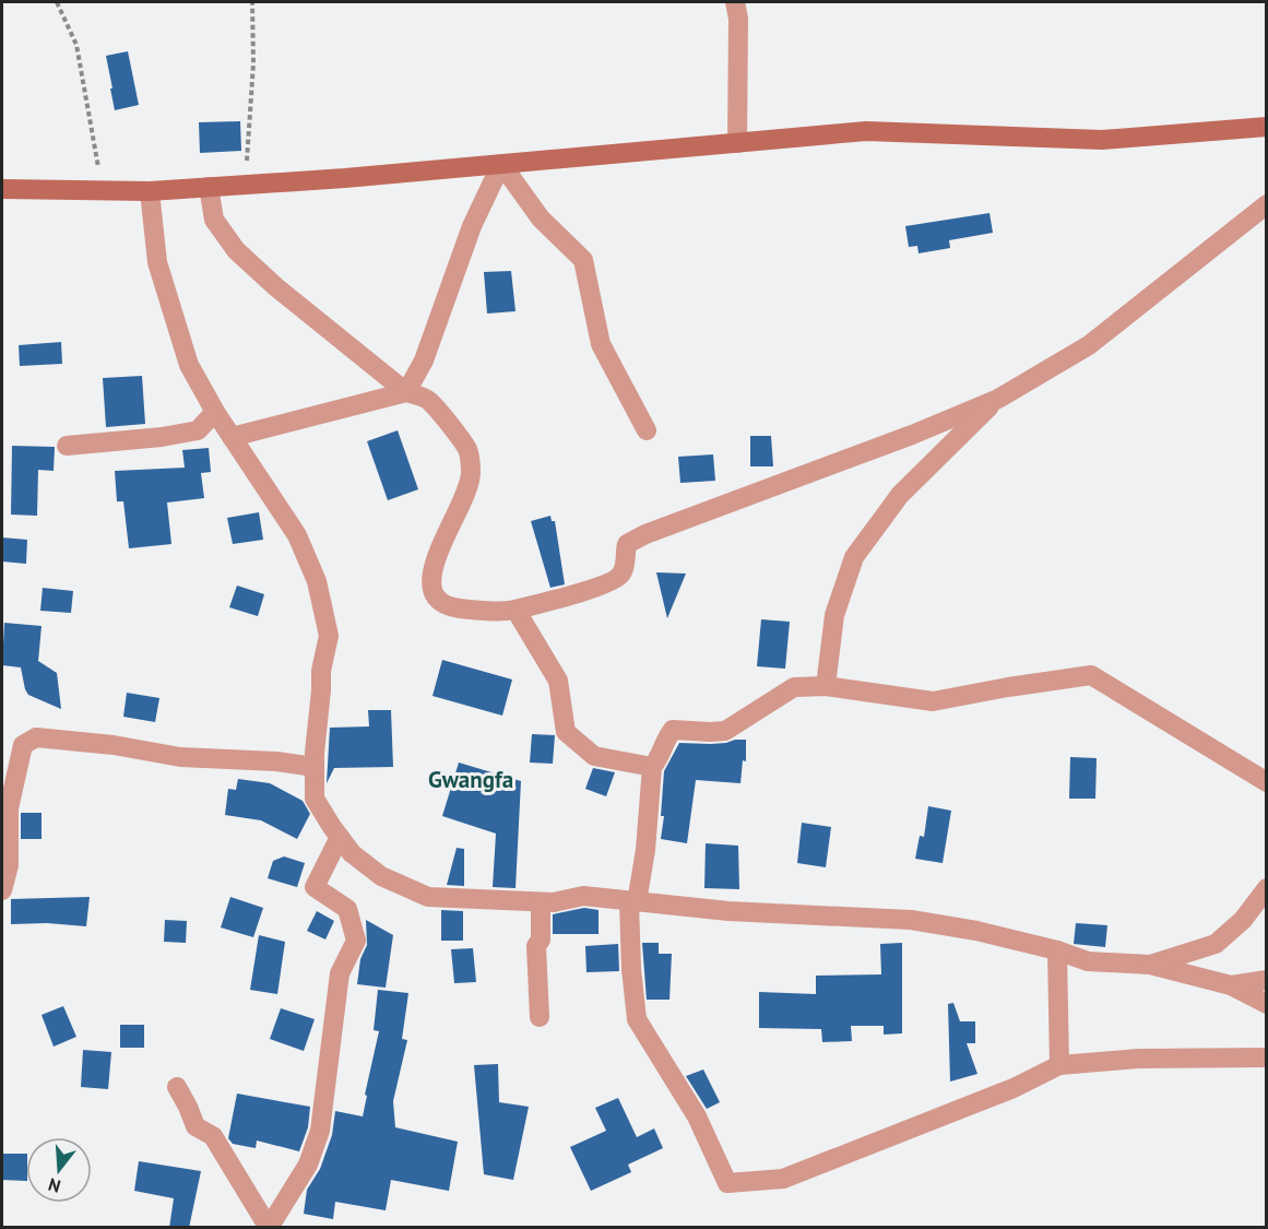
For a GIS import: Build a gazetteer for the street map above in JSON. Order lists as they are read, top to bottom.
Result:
{
  "districts": ["Gwangfa"],
  "north": "bottom"
}
